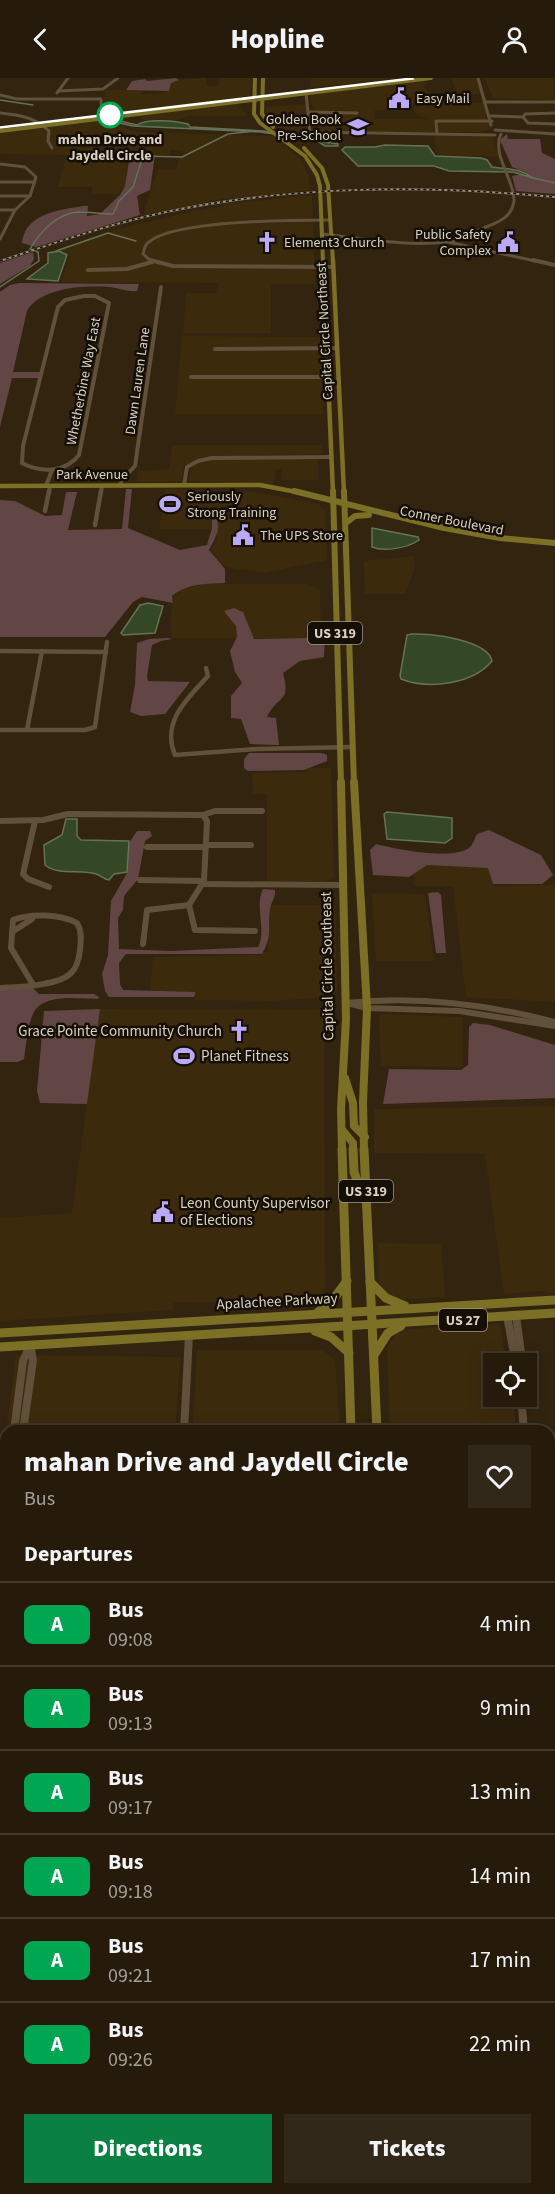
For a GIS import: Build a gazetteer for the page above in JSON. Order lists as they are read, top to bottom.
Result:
{
  "streets": {
    "main road": [
      "Capital Circle Northeast",
      "Park Avenue",
      "Conner Boulevard",
      "US 319",
      "Capital Circle Southeast",
      "Apalachee Parkway",
      "US 27"
    ],
    "street": ["Whetherbine Way East", "Dawn Lauren Lane"]
  },
  "crossings": [
    ["Capital Circle Northeast", "Park Avenue"],
    ["Capital Circle Northeast", "Conner Boulevard"],
    ["Capital Circle Northeast", "US 319"],
    ["Capital Circle Northeast", "Capital Circle Southeast"],
    ["Dawn Lauren Lane", "Park Avenue"],
    ["Park Avenue", "Conner Boulevard"],
    ["Park Avenue", "US 319"],
    ["Park Avenue", "Capital Circle Southeast"],
    ["Conner Boulevard", "US 319"],
    ["US 319", "Apalachee Parkway"],
    ["Capital Circle Southeast", "Apalachee Parkway"]
  ],
  "places": {
    "public building": [
      "Easy Mail",
      "Public Safety Complex",
      "The UPS Store",
      "Leon County Supervisor of Elections"
    ],
    "other": ["mahan Drive and Jaydell Circle"],
    "school or university": ["Golden Book Pre-School"],
    "church": ["Element3 Church", "Grace Pointe Community Church"],
    "sports": ["Seriously Strong Training", "Planet Fitness"]
  },
  "lines": ["bus line A"],
  "page": {
    "header": "Hopline",
    "heading": [
      ["mahan Drive and Jaydell Circle", "Bus"],
      "Departures"
    ],
    "list": [
      {
        "mark": "A",
        "name": "Bus",
        "note": "09:08",
        "value": "4 min"
      },
      {
        "mark": "A",
        "name": "Bus",
        "note": "09:13",
        "value": "9 min"
      },
      {
        "mark": "A",
        "name": "Bus",
        "note": "09:17",
        "value": "13 min"
      },
      {
        "mark": "A",
        "name": "Bus",
        "note": "09:18",
        "value": "14 min"
      },
      {
        "mark": "A",
        "name": "Bus",
        "note": "09:21",
        "value": "17 min"
      },
      {
        "mark": "A",
        "name": "Bus",
        "note": "09:26",
        "value": "22 min"
      }
    ],
    "buttons": ["Directions", "Tickets"]
  }
}
